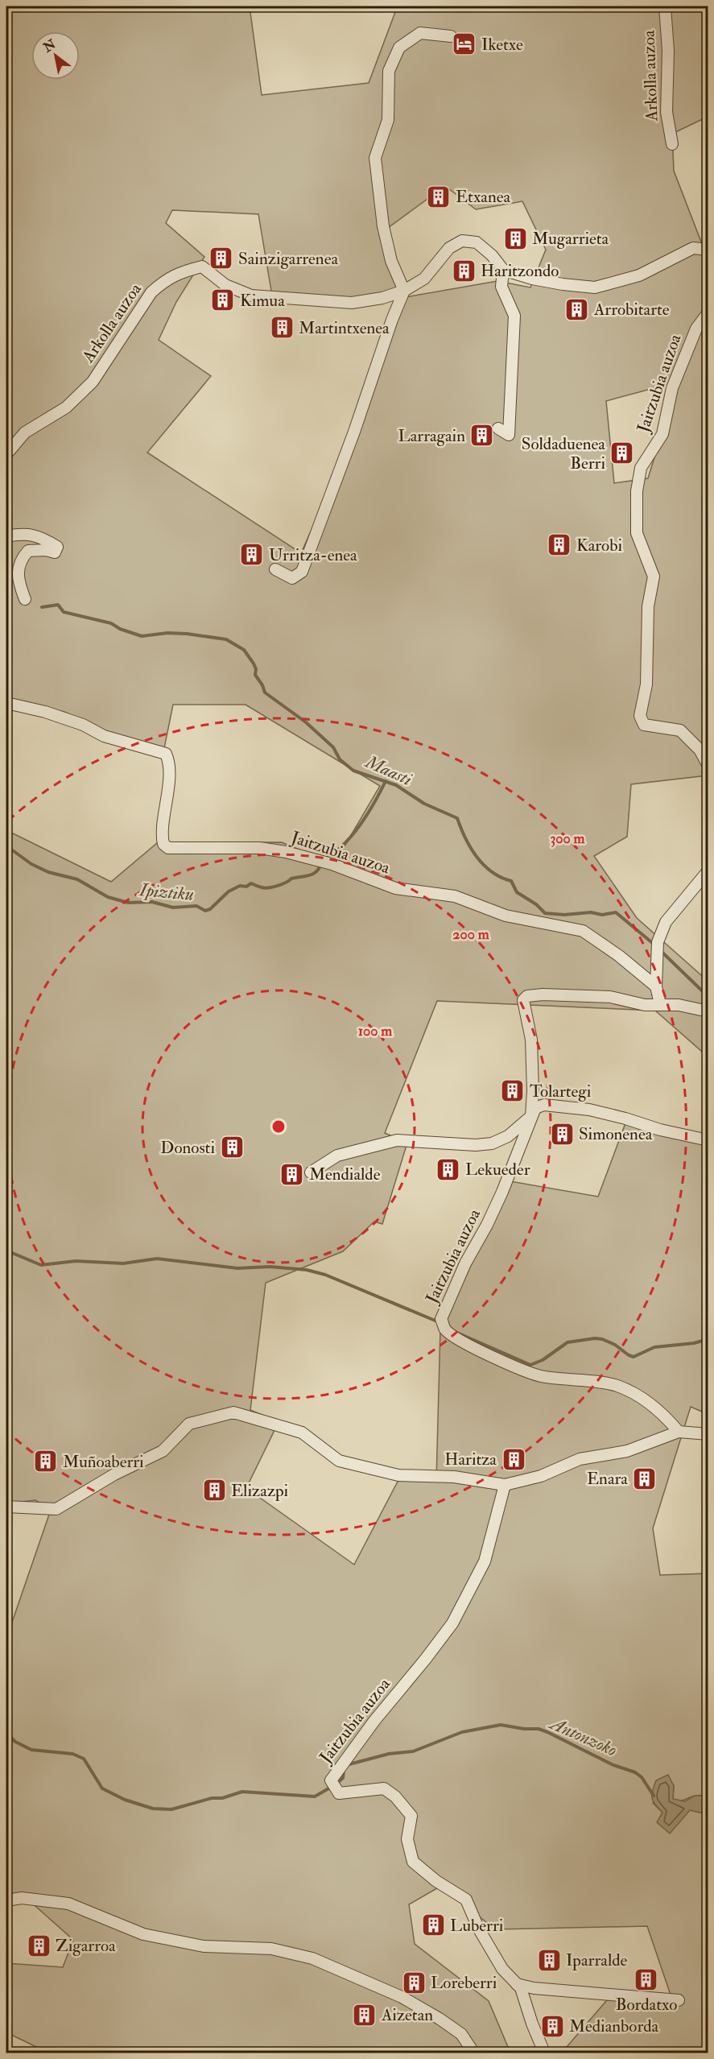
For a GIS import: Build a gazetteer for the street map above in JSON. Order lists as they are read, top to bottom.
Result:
{
  "streets": {
    "street": ["Arkolla auzoa", "Jaitzubia auzoa"]
  },
  "water": ["Maasti", "Ipiztiku", "Antonzoko"],
  "places": {
    "hotel": ["Iketxe"],
    "building": [
      "Etxanea",
      "Mugarrieta",
      "Sainzigarrenea",
      "Haritzondo",
      "Kimua",
      "Arrobitarte",
      "Martintxenea",
      "Larragain",
      "Soldaduenea Berri",
      "Karobi",
      "Urritza-enea",
      "Tolartegi",
      "Simonenea",
      "Donosti",
      "Lekueder",
      "Mendialde",
      "Haritza",
      "Muñoaberri",
      "Enara",
      "Elizazpi",
      "Luberri",
      "Zigarroa",
      "Iparralde",
      "Bordatxo",
      "Loreberri",
      "Aizetan",
      "Medianborda"
    ]
  },
  "north": "top left",
  "rings": ["300 m", "200 m", "100 m"]
}
